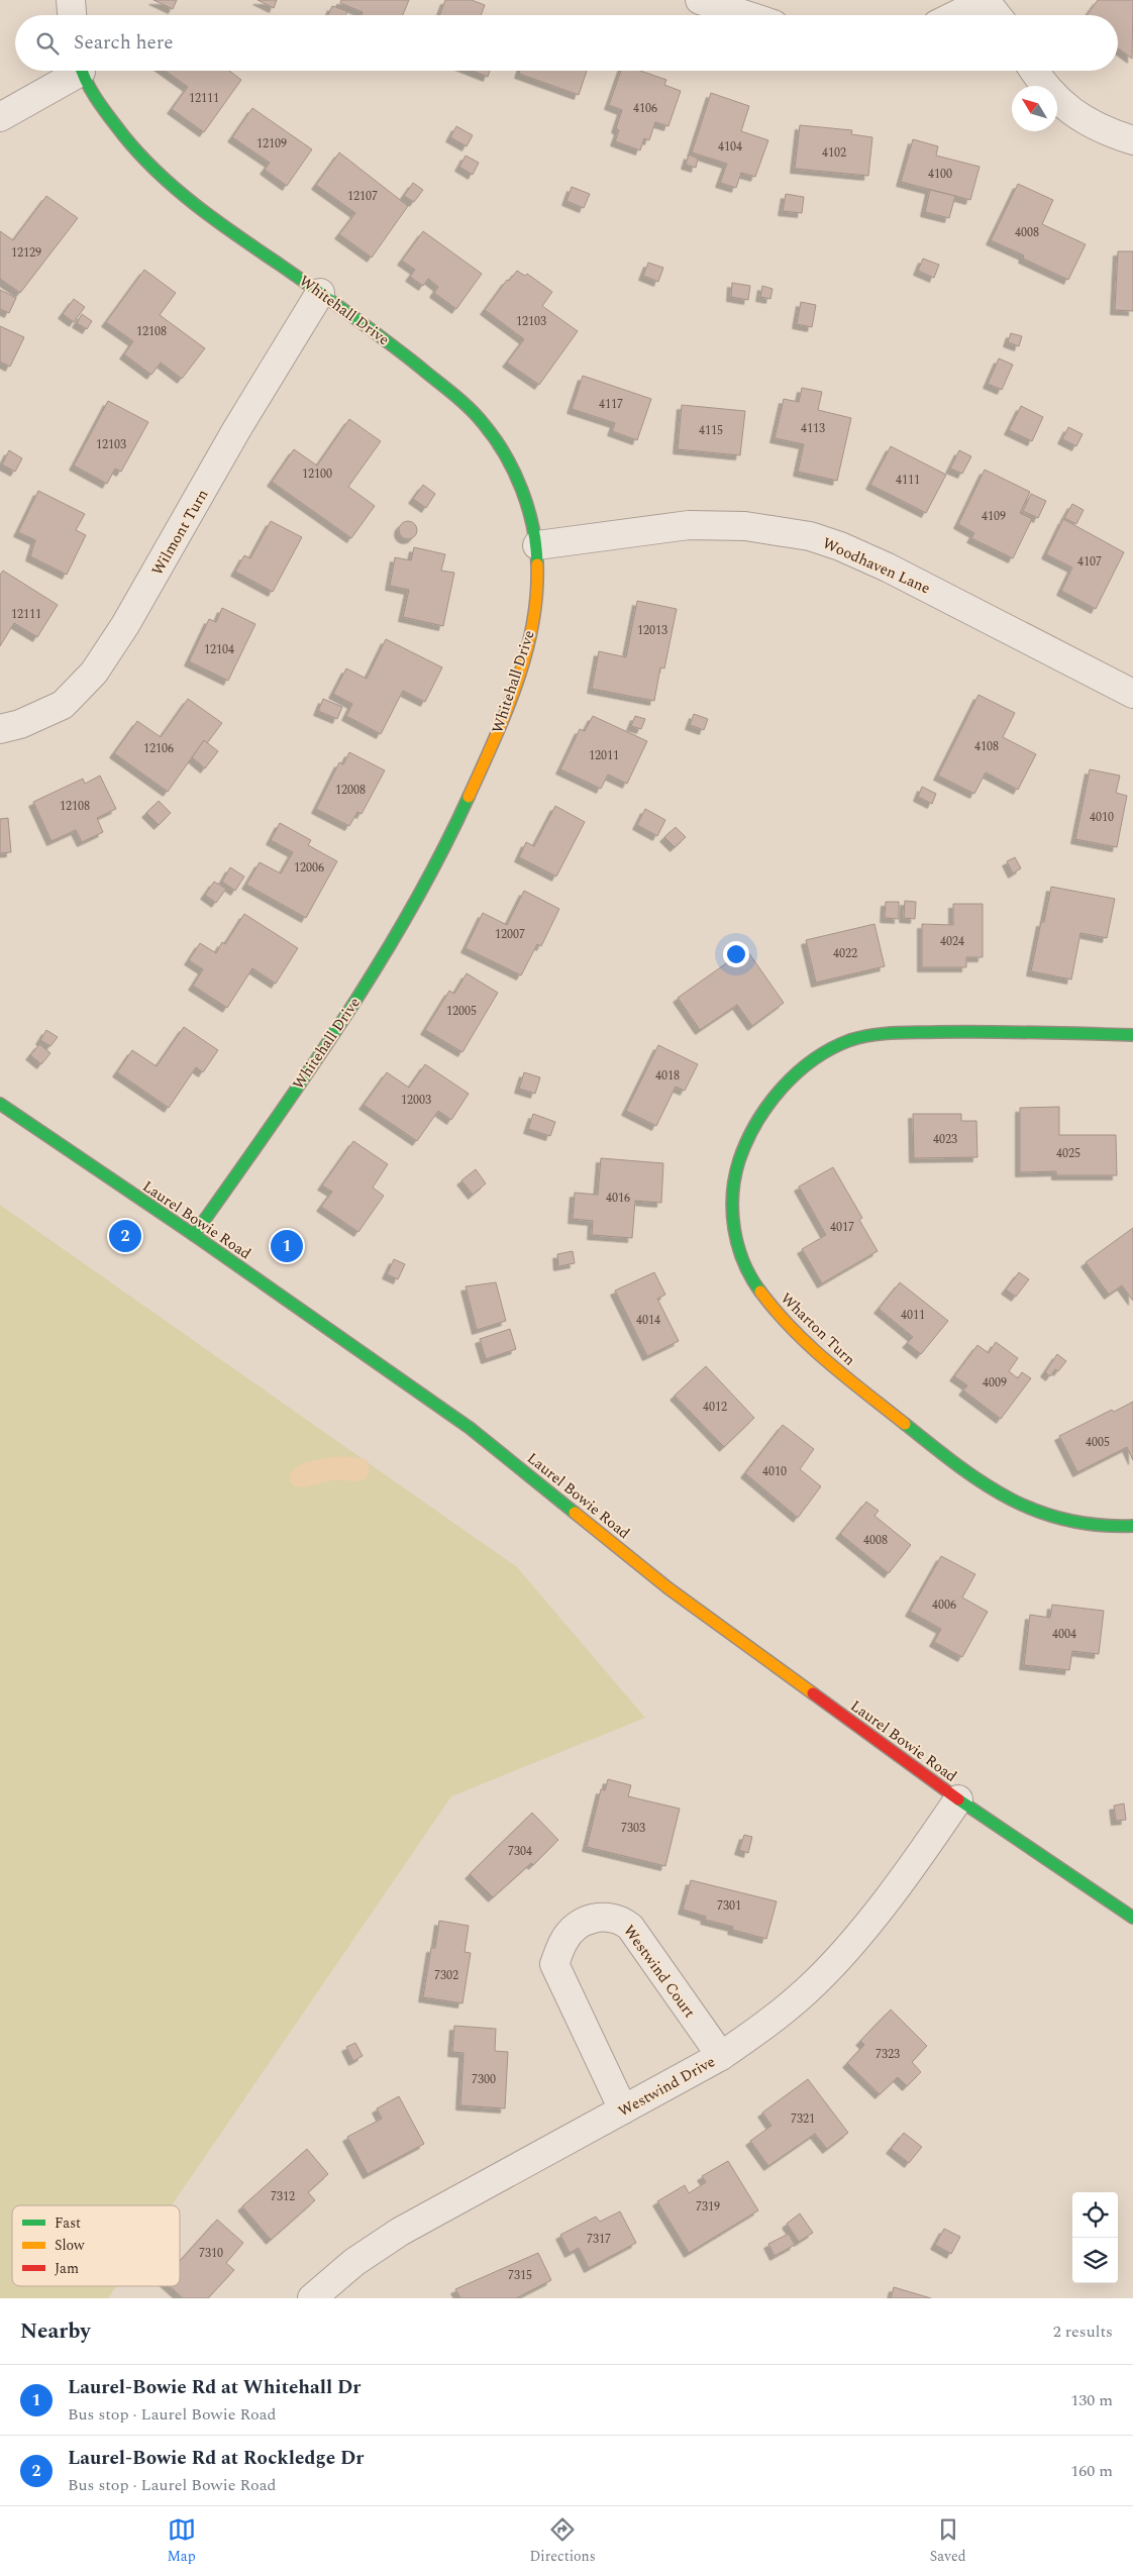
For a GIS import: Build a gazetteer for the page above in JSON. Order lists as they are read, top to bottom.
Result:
{
  "streets": {
    "street": [
      "Whitehall Drive",
      "Wilmont Turn",
      "Woodhaven Lane",
      "Laurel Bowie Road",
      "Wharton Turn",
      "Westwind Court",
      "Westwind Drive"
    ]
  },
  "crossings": [
    ["Whitehall Drive", "Wilmont Turn"],
    ["Whitehall Drive", "Woodhaven Lane"],
    ["Whitehall Drive", "Laurel Bowie Road"],
    ["Laurel Bowie Road", "Westwind Drive"],
    ["Westwind Court", "Westwind Drive"]
  ],
  "house_numbers": [
    "12111",
    "4106",
    "12109",
    "4104",
    "4102",
    "4100",
    "12107",
    "4008",
    "12129",
    "12103",
    "12108",
    "4117",
    "4113",
    "4115",
    "12103",
    "12100",
    "4111",
    "4109",
    "4107",
    "12111",
    "12013",
    "12104",
    "4108",
    "12106",
    "12011",
    "12008",
    "12108",
    "4010",
    "12006",
    "12007",
    "4024",
    "4022",
    "12005",
    "4018",
    "12003",
    "4023",
    "4025",
    "4016",
    "4017",
    "4011",
    "4014",
    "4009",
    "4012",
    "4005",
    "4010",
    "4008",
    "4006",
    "4004",
    "7303",
    "7304",
    "7301",
    "7302",
    "7323",
    "7300",
    "7321",
    "7312",
    "7319",
    "7317",
    "7310",
    "7315"
  ],
  "legend": ["Fast", "Slow", "Jam"],
  "north": "top left",
  "page": {
    "search": "Search here",
    "pins": ["2", "1"],
    "heading": ["Nearby", "2 results"],
    "list": [
      {
        "mark": "1",
        "name": "Laurel-Bowie Rd at Whitehall Dr",
        "note": "Bus stop · Laurel Bowie Road",
        "value": "130 m"
      },
      {
        "mark": "2",
        "name": "Laurel-Bowie Rd at Rockledge Dr",
        "note": "Bus stop · Laurel Bowie Road",
        "value": "160 m"
      }
    ],
    "nav": ["Map", "Directions", "Saved"]
  }
}
